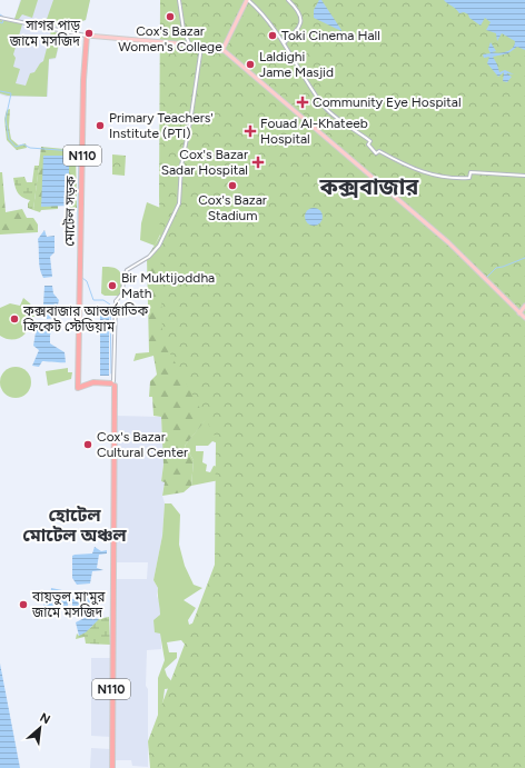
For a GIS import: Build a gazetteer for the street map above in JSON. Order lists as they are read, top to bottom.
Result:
{
  "streets": {
    "highway": ["N110", "মোটেল সড়ক"]
  },
  "crossings": [
    ["N110", "মোটেল সড়ক"]
  ],
  "districts": ["কক্সবাজার", "হোটেল মোটেল অঞ্চল"],
  "places": {
    "other": [
      "Cox's Bazar Women's College",
      "সাগর পাড় জামে মসজিদ",
      "Toki Cinema Hall",
      "Laldighi Jame Masjid",
      "Primary Teachers' Institute (PTI)",
      "Cox's Bazar Stadium",
      "Bir Muktijoddha Math",
      "কক্সবাজার আন্তর্জাতিক ক্রিকেট স্টেডিয়াম",
      "Cox's Bazar Cultural Center",
      "বায়তুল মা'মুর জামে মসজিদ"
    ],
    "health": ["Community Eye Hospital", "Fouad Al-Khateeb Hospital", "Cox's Bazar Sadar Hospital"]
  },
  "north": "top right"
}
